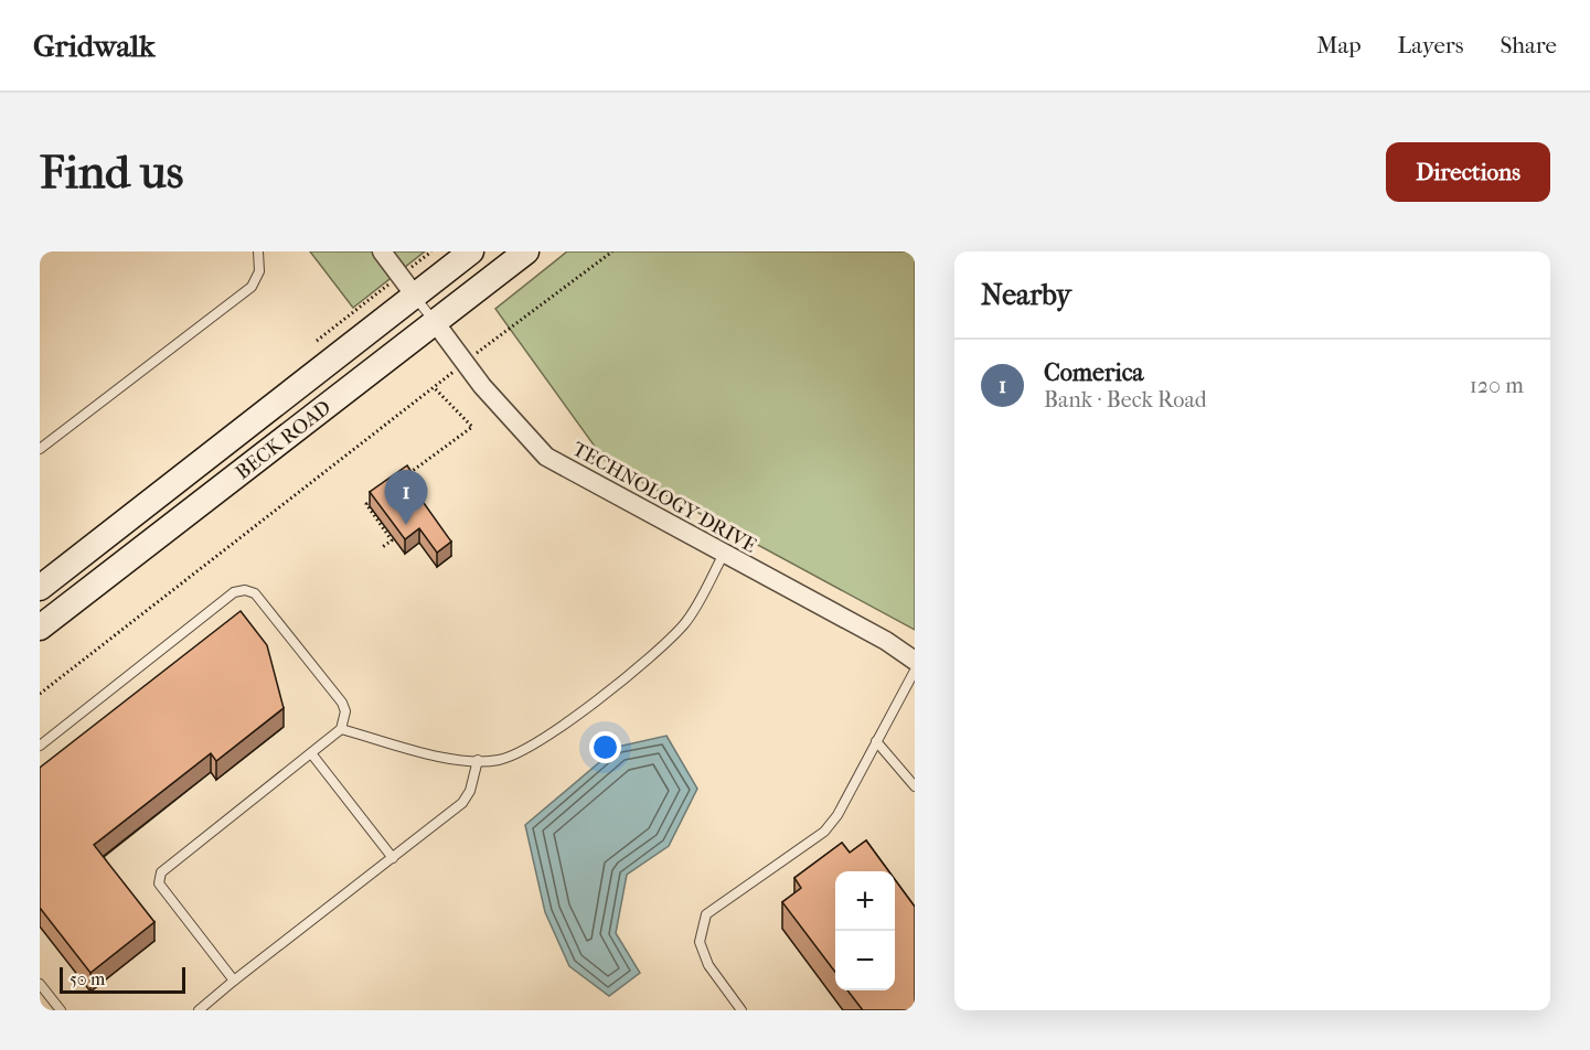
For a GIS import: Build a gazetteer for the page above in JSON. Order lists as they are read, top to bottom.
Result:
{
  "streets": {
    "main road": ["BECK ROAD"],
    "street": ["TECHNOLOGY DRIVE"]
  },
  "crossings": [
    ["BECK ROAD", "TECHNOLOGY DRIVE"]
  ],
  "scale_bar": "50 m",
  "page": {
    "header": "Gridwalk",
    "nav": ["Map", "Layers", "Share"],
    "buttons": "Directions",
    "title": "Find us",
    "heading": "Nearby",
    "list": [
      {
        "mark": "1",
        "name": "Comerica",
        "note": "Bank · Beck Road",
        "value": "120 m"
      }
    ],
    "pins": "1",
    "map_buttons": ["+", "−"],
    "scale": "50 m"
  }
}
